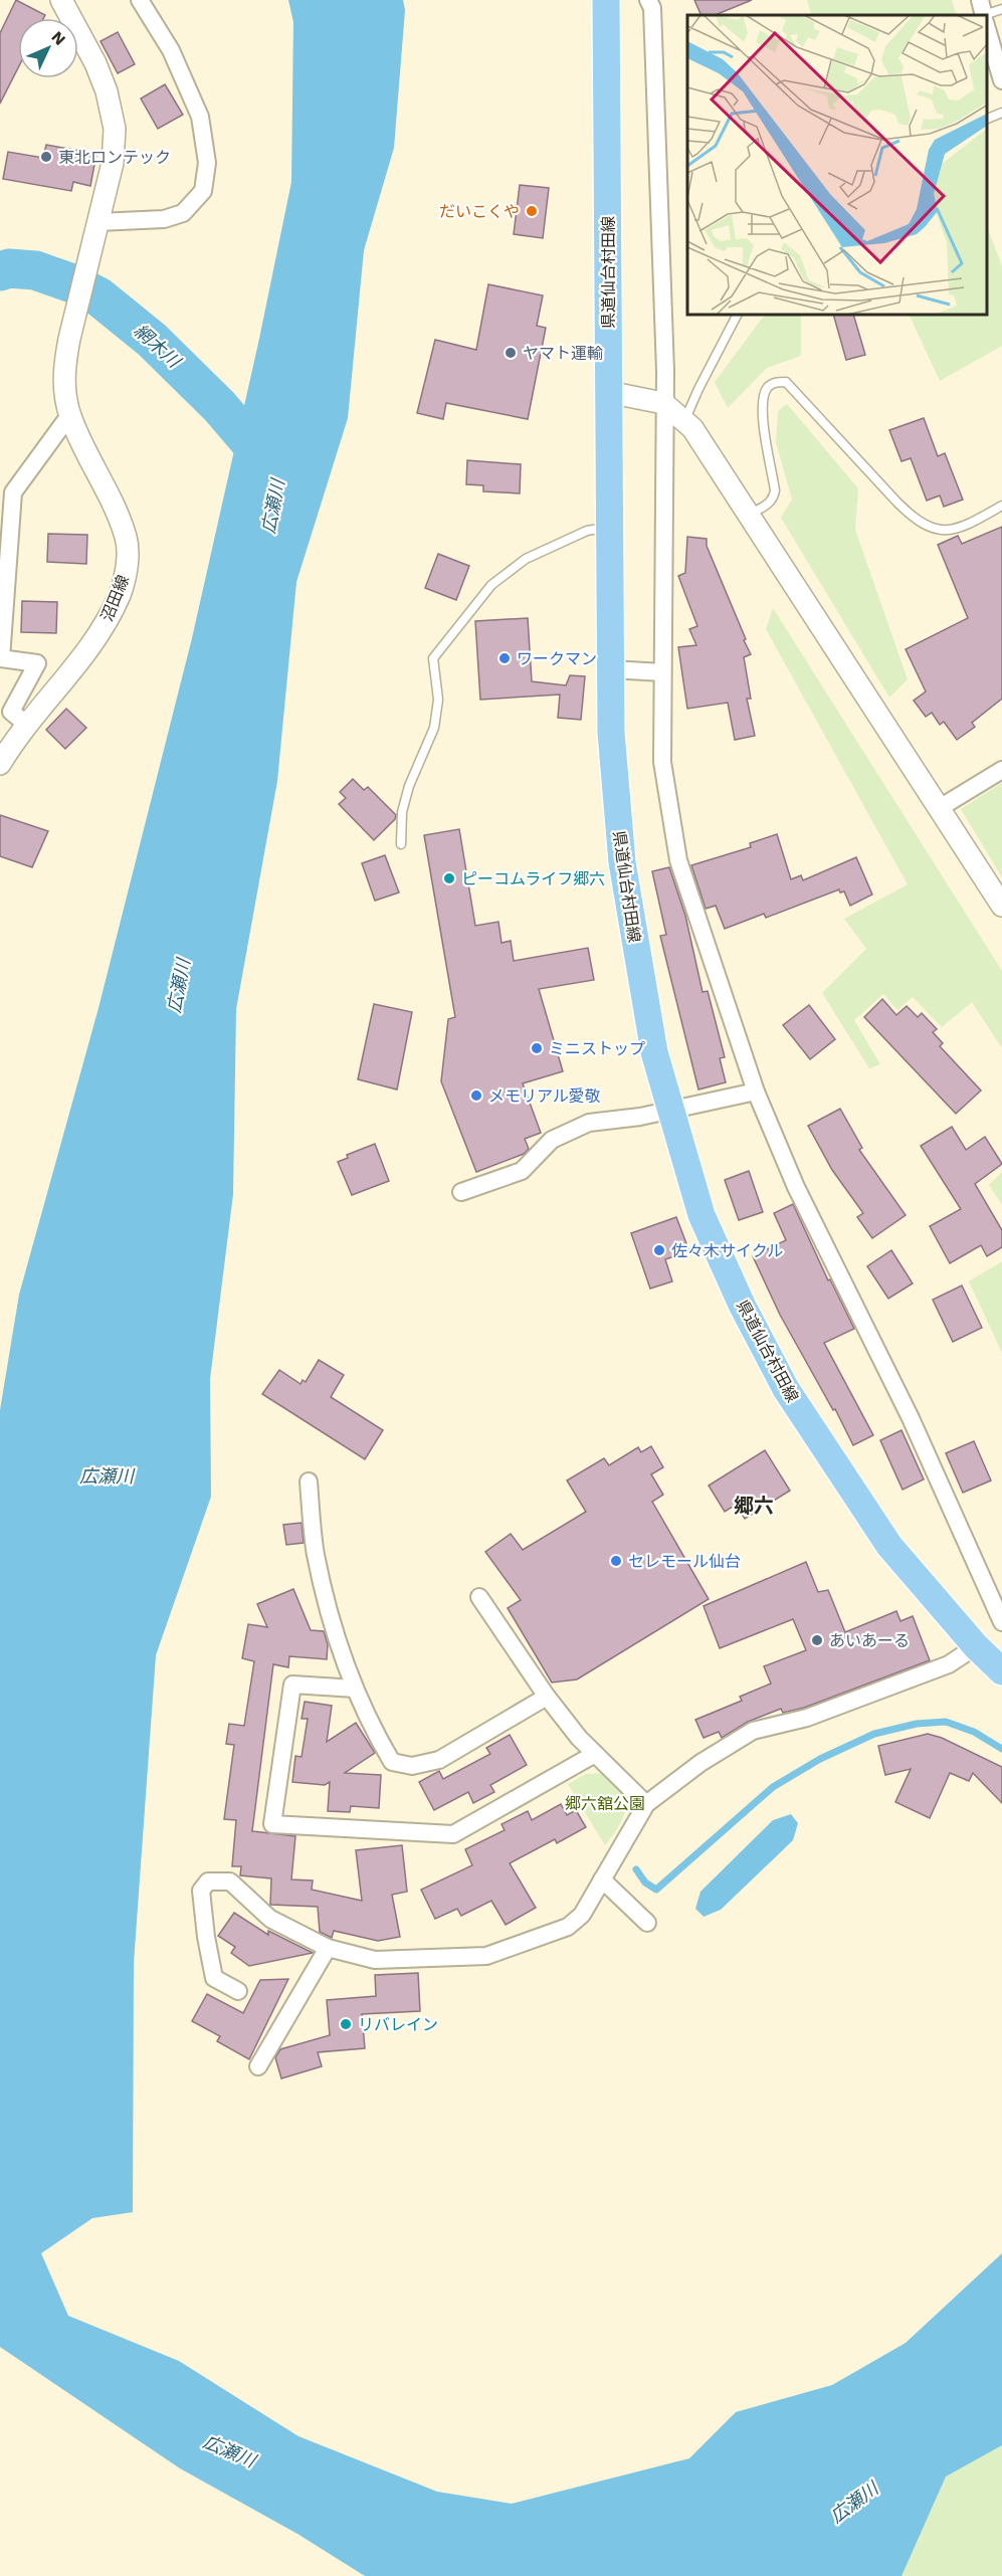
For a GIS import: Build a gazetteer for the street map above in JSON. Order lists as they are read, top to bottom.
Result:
{
  "streets": {
    "main road": ["県道仙台村田線"],
    "street": ["沼田線"]
  },
  "districts": ["郷六"],
  "water": ["網木川", "広瀬川"],
  "parks": ["郷六舘公園"],
  "places": [
    "東北ロンテック",
    "だいこくや",
    "ヤマト運輸",
    "ワークマン",
    "ピーコムライフ郷六",
    "ミニストップ",
    "メモリアル愛敬",
    "佐々木サイクル",
    "セレモール仙台",
    "あいあーる",
    "リバレイン"
  ],
  "north": "top right"
}
